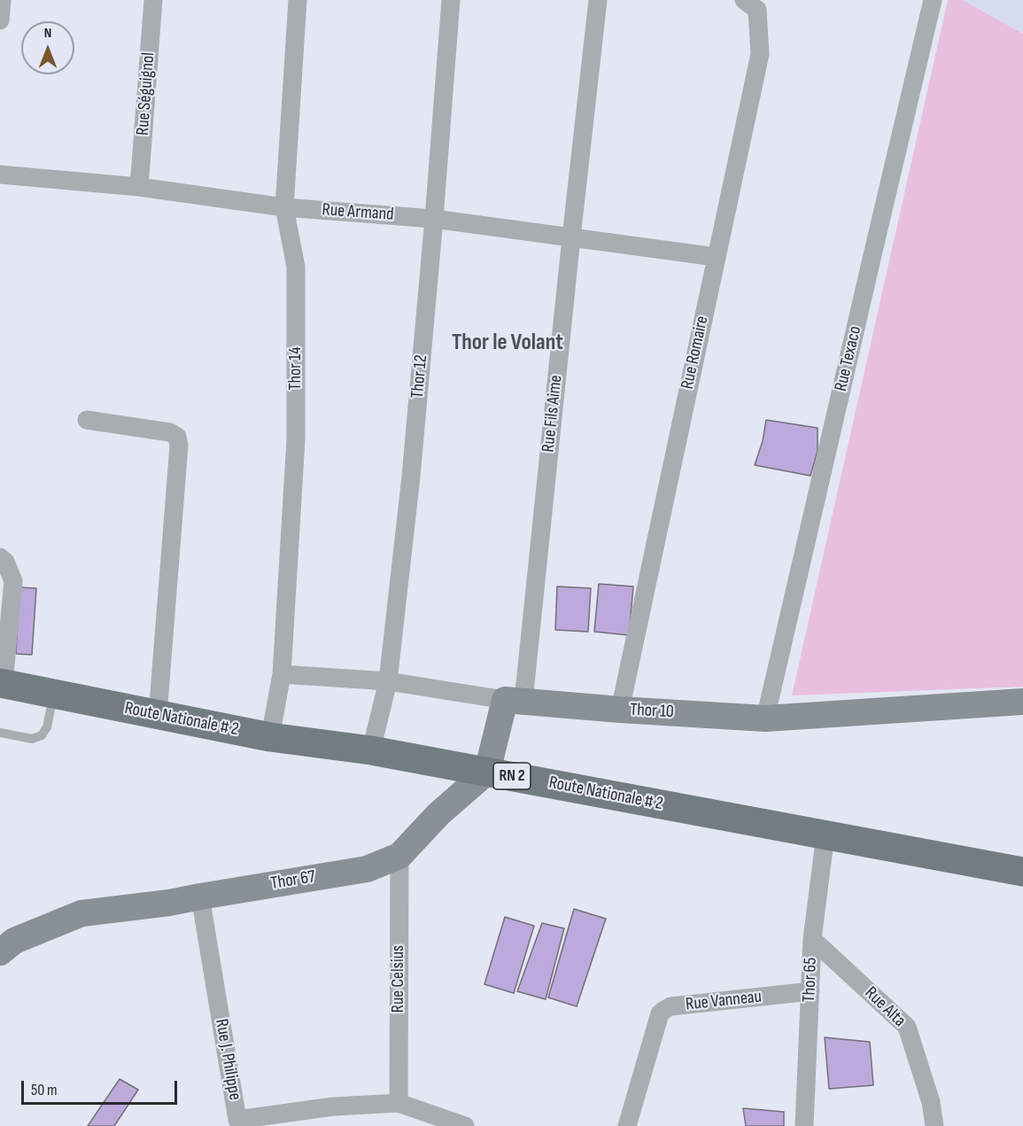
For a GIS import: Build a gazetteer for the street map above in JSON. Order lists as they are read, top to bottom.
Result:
{
  "streets": {
    "main road": ["Route Nationale # 2", "RN 2"],
    "street": [
      "Rue Séguignol",
      "Rue Armand",
      "Rue Romaire",
      "Rue Texaco",
      "Thor 14",
      "Thor 12",
      "Rue Fils Aime",
      "Thor 10",
      "Thor 67",
      "Rue Celsius",
      "Thor 65",
      "Rue Vanneau",
      "Rue Alta",
      "Rue J. Philippe"
    ]
  },
  "crossings": [
    ["Rue Séguignol", "Rue Armand"],
    ["Rue Armand", "Rue Romaire"],
    ["Rue Armand", "Thor 14"],
    ["Rue Armand", "Thor 12"],
    ["Rue Armand", "Rue Fils Aime"],
    ["Rue Romaire", "Thor 10"],
    ["Rue Texaco", "Thor 10"],
    ["Thor 14", "Thor 10"],
    ["Thor 14", "Route Nationale # 2"],
    ["Thor 12", "Thor 10"],
    ["Thor 12", "Route Nationale # 2"],
    ["Rue Fils Aime", "Thor 10"],
    ["Route Nationale # 2", "Thor 67"],
    ["Route Nationale # 2", "Thor 65"],
    ["Thor 67", "Rue Celsius"],
    ["Thor 67", "Rue J. Philippe"],
    ["Rue Celsius", "Rue J. Philippe"],
    ["Thor 65", "Rue Vanneau"],
    ["Thor 65", "Rue Alta"]
  ],
  "districts": ["Thor le Volant"],
  "scale_bar": "50 m",
  "north": "top"
}
